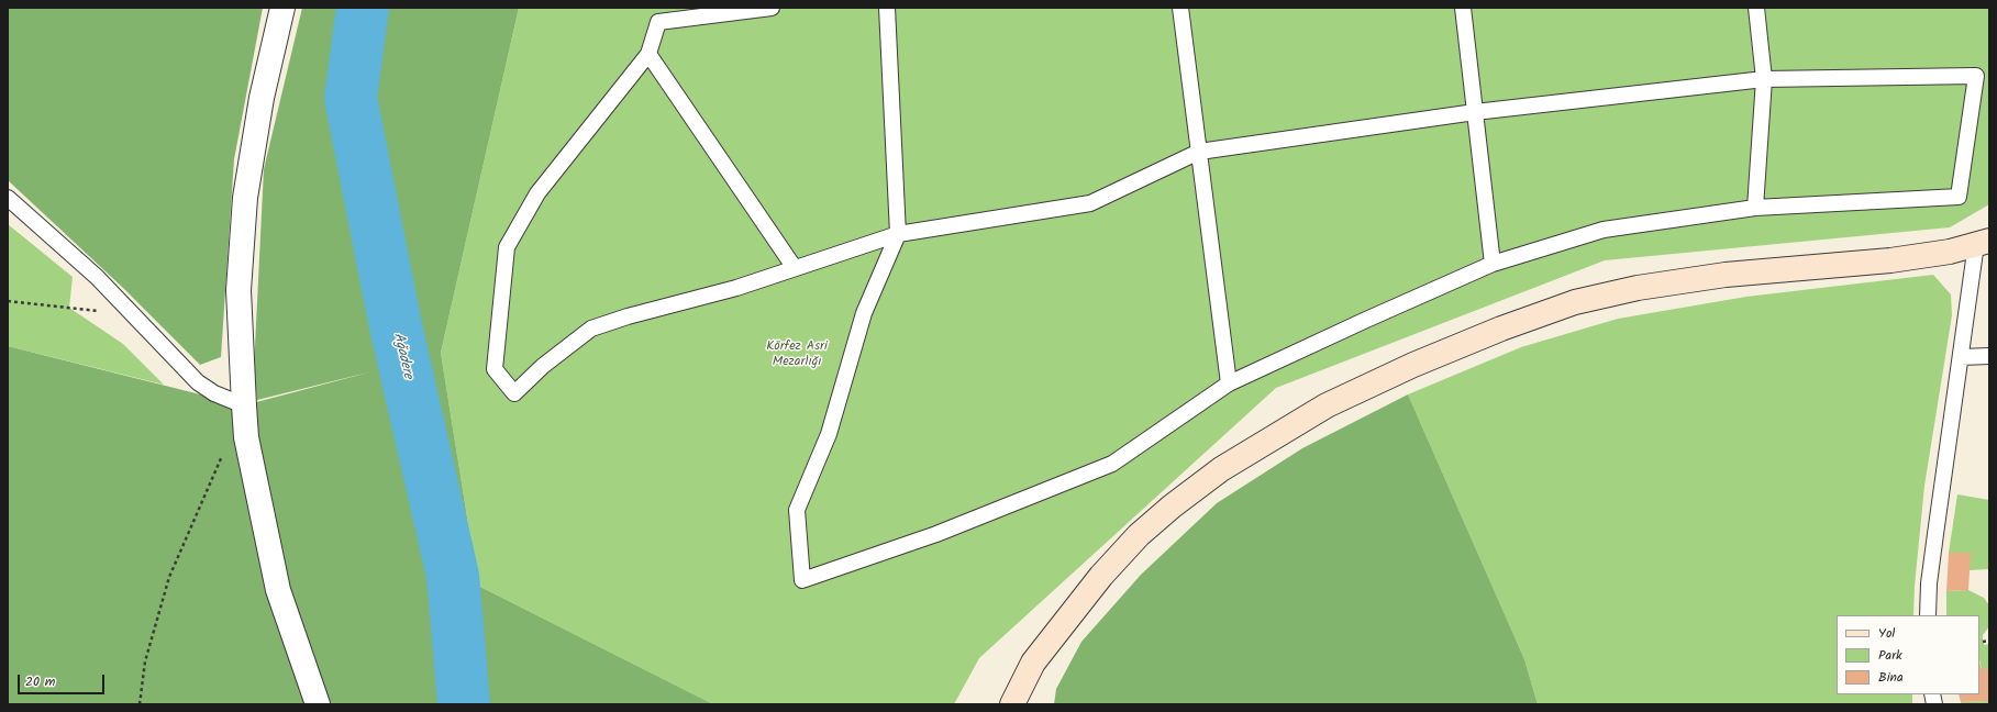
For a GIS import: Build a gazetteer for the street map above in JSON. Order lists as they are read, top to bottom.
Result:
{
  "water": ["Ağadere"],
  "parks": ["Körfez Asri Mezarlığı"],
  "legend": ["Yol", "Park", "Bina"],
  "scale_bar": "20 m"
}
